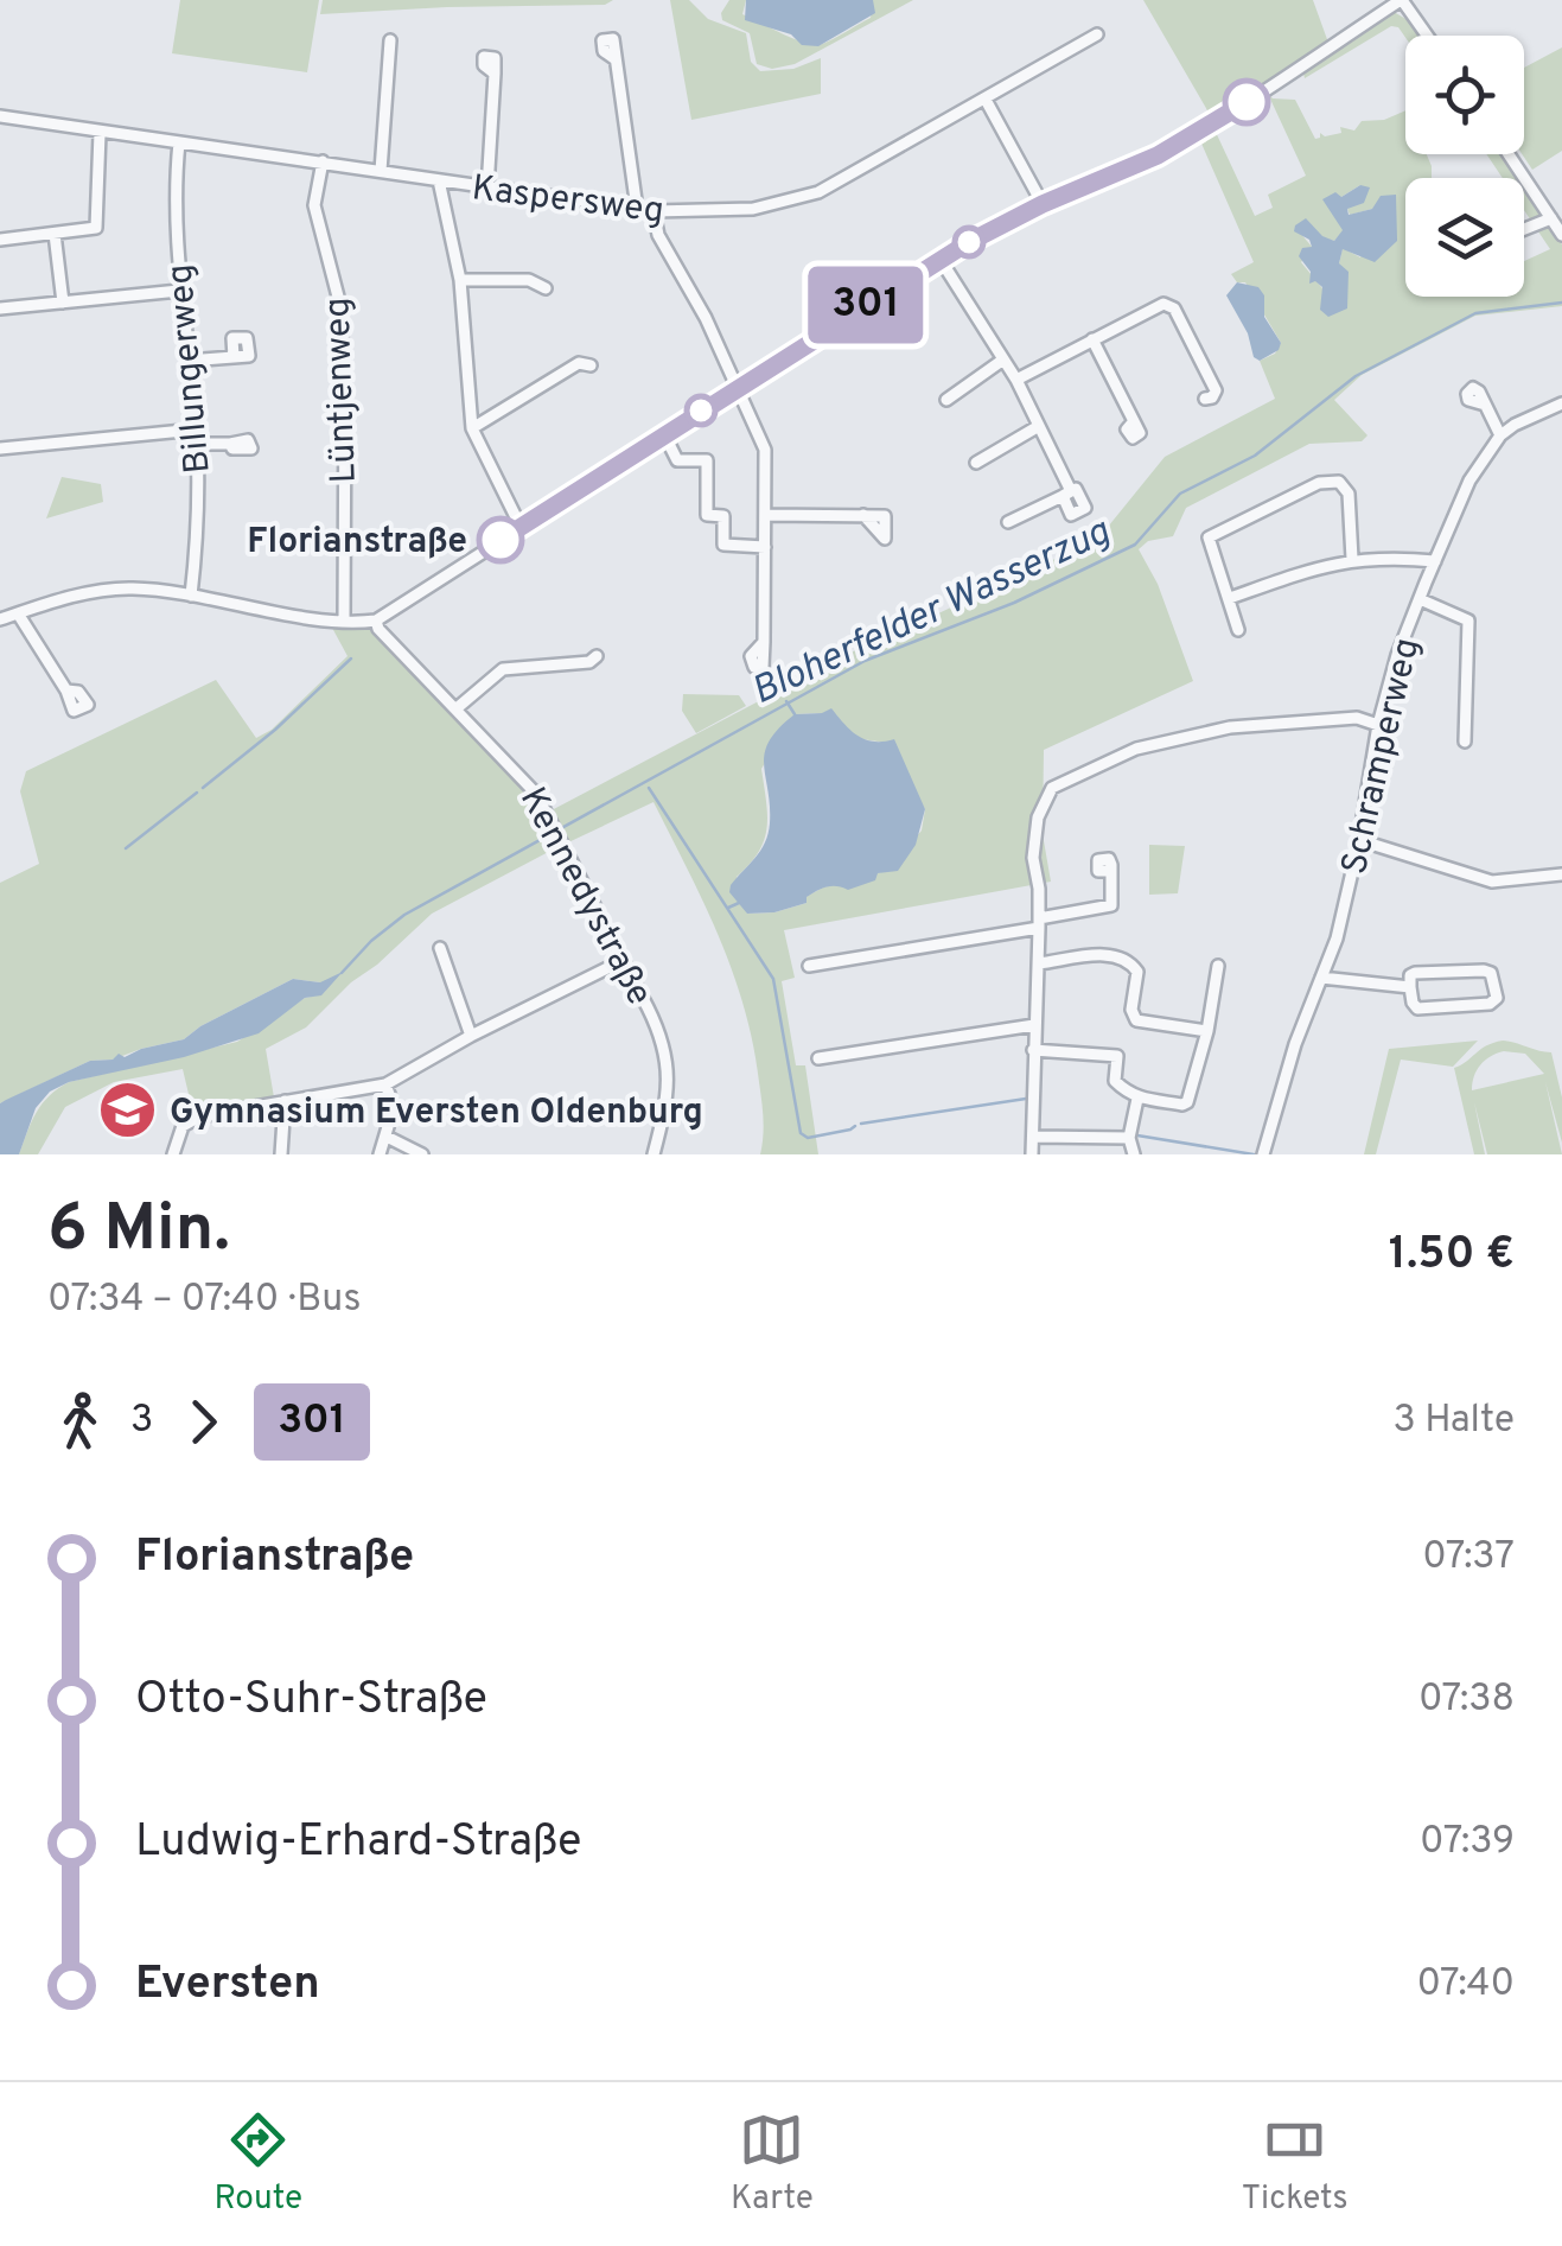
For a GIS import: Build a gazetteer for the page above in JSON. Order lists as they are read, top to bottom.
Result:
{
  "streets": {
    "street": [
      "Kaspersweg",
      "Billungerweg",
      "Lüntjenweg",
      "Schramperweg",
      "Kennedystraße"
    ]
  },
  "crossings": [
    ["Kaspersweg", "Billungerweg"],
    ["Kaspersweg", "Lüntjenweg"]
  ],
  "water": ["Bloherfelder Wasserzug"],
  "places": {
    "other": ["Florianstraße"],
    "school or university": ["Gymnasium Eversten Oldenburg"]
  },
  "lines": ["bus line 301"],
  "page": {
    "on_map": "301",
    "heading": ["6 Min.", "07:34 – 07:40 · Bus", "1.50 €"],
    "legs": ["3", "301", "3 Halte"],
    "list": [
      {
        "name": "Florianstraße",
        "value": "07:37"
      },
      {
        "name": "Otto-Suhr-Straße",
        "value": "07:38"
      },
      {
        "name": "Ludwig-Erhard-Straße",
        "value": "07:39"
      },
      {
        "name": "Eversten",
        "value": "07:40"
      }
    ],
    "tabs": ["Route", "Karte", "Tickets"]
  }
}
